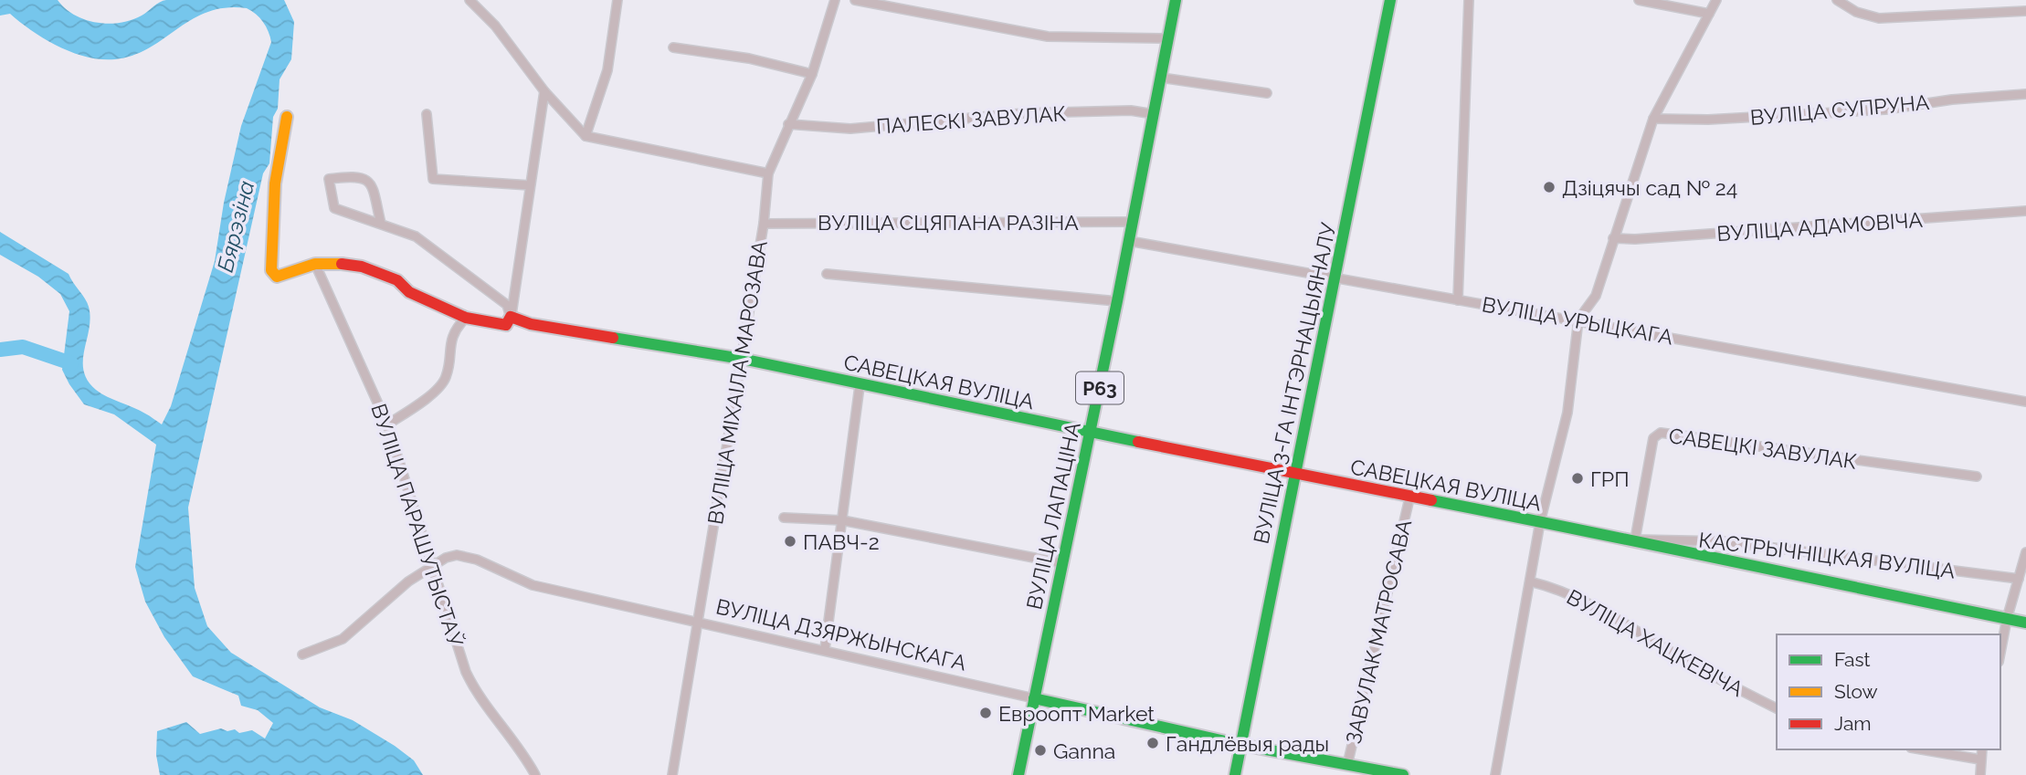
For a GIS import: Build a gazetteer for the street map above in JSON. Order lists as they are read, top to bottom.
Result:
{
  "streets": {
    "street": [
      "ВУЛІЦА СУПРУНА",
      "ПАЛЕСКІ ЗАВУЛАК",
      "ВУЛІЦА СЦЯПАНА РАЗІНА",
      "ВУЛІЦА АДАМОВІЧА",
      "ВУЛІЦА УРЫЦКАГА",
      "САВЕЦКАЯ ВУЛІЦА",
      "ВУЛІЦА МІХАІЛА МАРОЗАВА",
      "ВУЛІЦА 3-ГА ІНТЭРНАЦЫЯНАЛУ",
      "Р63",
      "САВЕЦКІ ЗАВУЛАК",
      "ВУЛІЦА ЛАПАЦІНА",
      "ВУЛІЦА ПАРАШУТЫСТАЎ",
      "КАСТРЫЧНІЦКАЯ ВУЛІЦА",
      "ЗАВУЛАК МАТРОСАВА",
      "ВУЛІЦА ДЗЯРЖЫНСКАГА",
      "ВУЛІЦА ХАЦКЕВІЧА"
    ]
  },
  "crossings": [
    ["ПАЛЕСКІ ЗАВУЛАК", "ВУЛІЦА МІХАІЛА МАРОЗАВА"],
    ["ПАЛЕСКІ ЗАВУЛАК", "ВУЛІЦА ЛАПАЦІНА"],
    ["ВУЛІЦА СЦЯПАНА РАЗІНА", "ВУЛІЦА МІХАІЛА МАРОЗАВА"],
    ["ВУЛІЦА СЦЯПАНА РАЗІНА", "ВУЛІЦА ЛАПАЦІНА"],
    ["ВУЛІЦА УРЫЦКАГА", "ВУЛІЦА 3-ГА ІНТЭРНАЦЫЯНАЛУ"],
    ["ВУЛІЦА УРЫЦКАГА", "ВУЛІЦА ЛАПАЦІНА"],
    ["САВЕЦКАЯ ВУЛІЦА", "ВУЛІЦА МІХАІЛА МАРОЗАВА"],
    ["САВЕЦКАЯ ВУЛІЦА", "ВУЛІЦА 3-ГА ІНТЭРНАЦЫЯНАЛУ"],
    ["САВЕЦКАЯ ВУЛІЦА", "САВЕЦКІ ЗАВУЛАК"],
    ["САВЕЦКАЯ ВУЛІЦА", "ВУЛІЦА ЛАПАЦІНА"],
    ["САВЕЦКАЯ ВУЛІЦА", "ВУЛІЦА ПАРАШУТЫСТАЎ"],
    ["САВЕЦКАЯ ВУЛІЦА", "КАСТРЫЧНІЦКАЯ ВУЛІЦА"],
    ["САВЕЦКАЯ ВУЛІЦА", "ЗАВУЛАК МАТРОСАВА"],
    ["ВУЛІЦА МІХАІЛА МАРОЗАВА", "ВУЛІЦА ДЗЯРЖЫНСКАГА"],
    ["ВУЛІЦА 3-ГА ІНТЭРНАЦЫЯНАЛУ", "ВУЛІЦА ДЗЯРЖЫНСКАГА"],
    ["САВЕЦКІ ЗАВУЛАК", "КАСТРЫЧНІЦКАЯ ВУЛІЦА"],
    ["ВУЛІЦА ЛАПАЦІНА", "ВУЛІЦА ДЗЯРЖЫНСКАГА"],
    ["ВУЛІЦА ПАРАШУТЫСТАЎ", "ВУЛІЦА ДЗЯРЖЫНСКАГА"],
    ["ЗАВУЛАК МАТРОСАВА", "ВУЛІЦА ДЗЯРЖЫНСКАГА"]
  ],
  "water": ["Бярэзіна"],
  "places": [
    "Дзіцячы сад № 24",
    "ГРП",
    "ПАВЧ-2",
    "Евроопт Market",
    "Гандлёвыя рады",
    "Ganna"
  ],
  "legend": ["Fast", "Slow", "Jam"]
}
